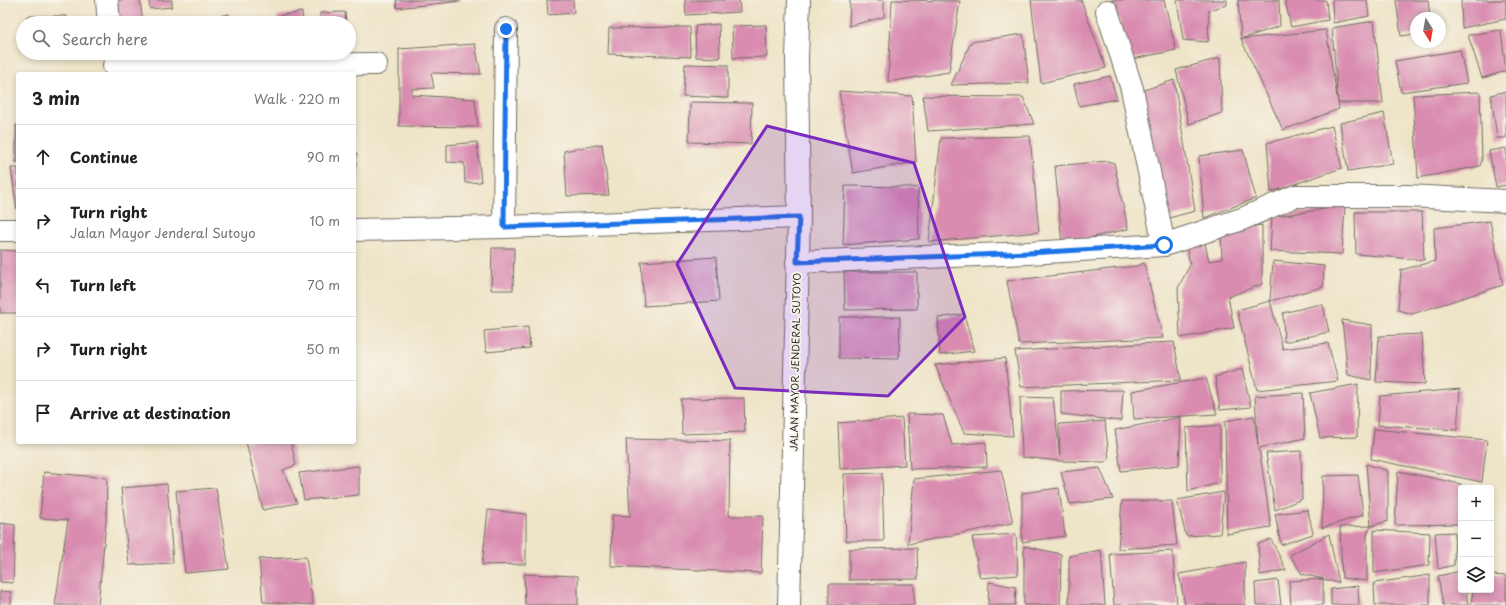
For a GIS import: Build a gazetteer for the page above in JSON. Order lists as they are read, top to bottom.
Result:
{
  "streets": {
    "street": ["JALAN MAYOR JENDERAL SUTOYO"]
  },
  "north": "bottom",
  "page": {
    "search": "Search here",
    "heading": ["3 min", "Walk · 220 m"],
    "list": [
      ["Continue", "90 m"],
      ["Turn right", "Jalan Mayor Jenderal Sutoyo", "10 m"],
      ["Turn left", "70 m"],
      ["Turn right", "50 m"],
      "Arrive at destination"
    ],
    "map_buttons": ["+", "−"]
  }
}
